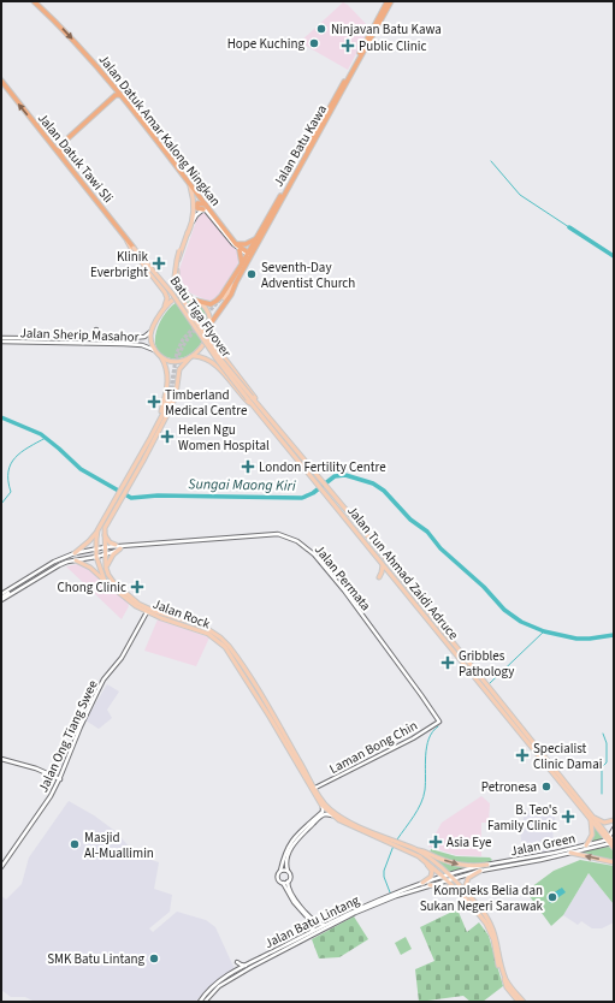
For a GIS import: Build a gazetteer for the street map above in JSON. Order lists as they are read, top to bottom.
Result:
{
  "streets": {
    "highway": ["Jalan Datuk Amar Kalong Ningkan", "Jalan Batu Kawa", "Jalan Datuk Tawi Sli"],
    "main road": [
      "Batu Tiga Flyover",
      "Jalan Sherip Masahor",
      "Jalan Tun Ahmad Zaidi Adruce",
      "Jalan Permata",
      "Jalan Rock",
      "Jalan Ong Tiang Swee",
      "Laman Bong Chin",
      "Jalan Green",
      "Jalan Batu Lintang"
    ]
  },
  "crossings": [
    ["Jalan Datuk Amar Kalong Ningkan", "Jalan Batu Kawa"],
    ["Jalan Datuk Tawi Sli", "Batu Tiga Flyover"],
    ["Batu Tiga Flyover", "Jalan Tun Ahmad Zaidi Adruce"],
    ["Jalan Sherip Masahor", "Jalan Rock"],
    ["Jalan Tun Ahmad Zaidi Adruce", "Jalan Green"],
    ["Jalan Permata", "Laman Bong Chin"],
    ["Jalan Rock", "Jalan Ong Tiang Swee"],
    ["Jalan Rock", "Laman Bong Chin"],
    ["Jalan Rock", "Jalan Green"],
    ["Jalan Rock", "Jalan Batu Lintang"],
    ["Jalan Green", "Jalan Batu Lintang"]
  ],
  "one_way": ["Jalan Datuk Amar Kalong Ningkan", "Jalan Datuk Tawi Sli"],
  "water": ["Sungai Maong Kiri"],
  "places": {
    "other": [
      "Ninjavan Batu Kawa",
      "Hope Kuching",
      "Seventh-Day Adventist Church",
      "Petronesa",
      "Masjid Al-Muallimin",
      "Kompleks Belia dan Sukan Negeri Sarawak",
      "SMK Batu Lintang"
    ],
    "health": [
      "Public Clinic",
      "Klinik Everbright",
      "Timberland Medical Centre",
      "Helen Ngu Women Hospital",
      "London Fertility Centre",
      "Chong Clinic",
      "Gribbles Pathology",
      "Specialist Clinic Damai",
      "B. Teo's Family Clinic",
      "Asia Eye"
    ]
  }
}
